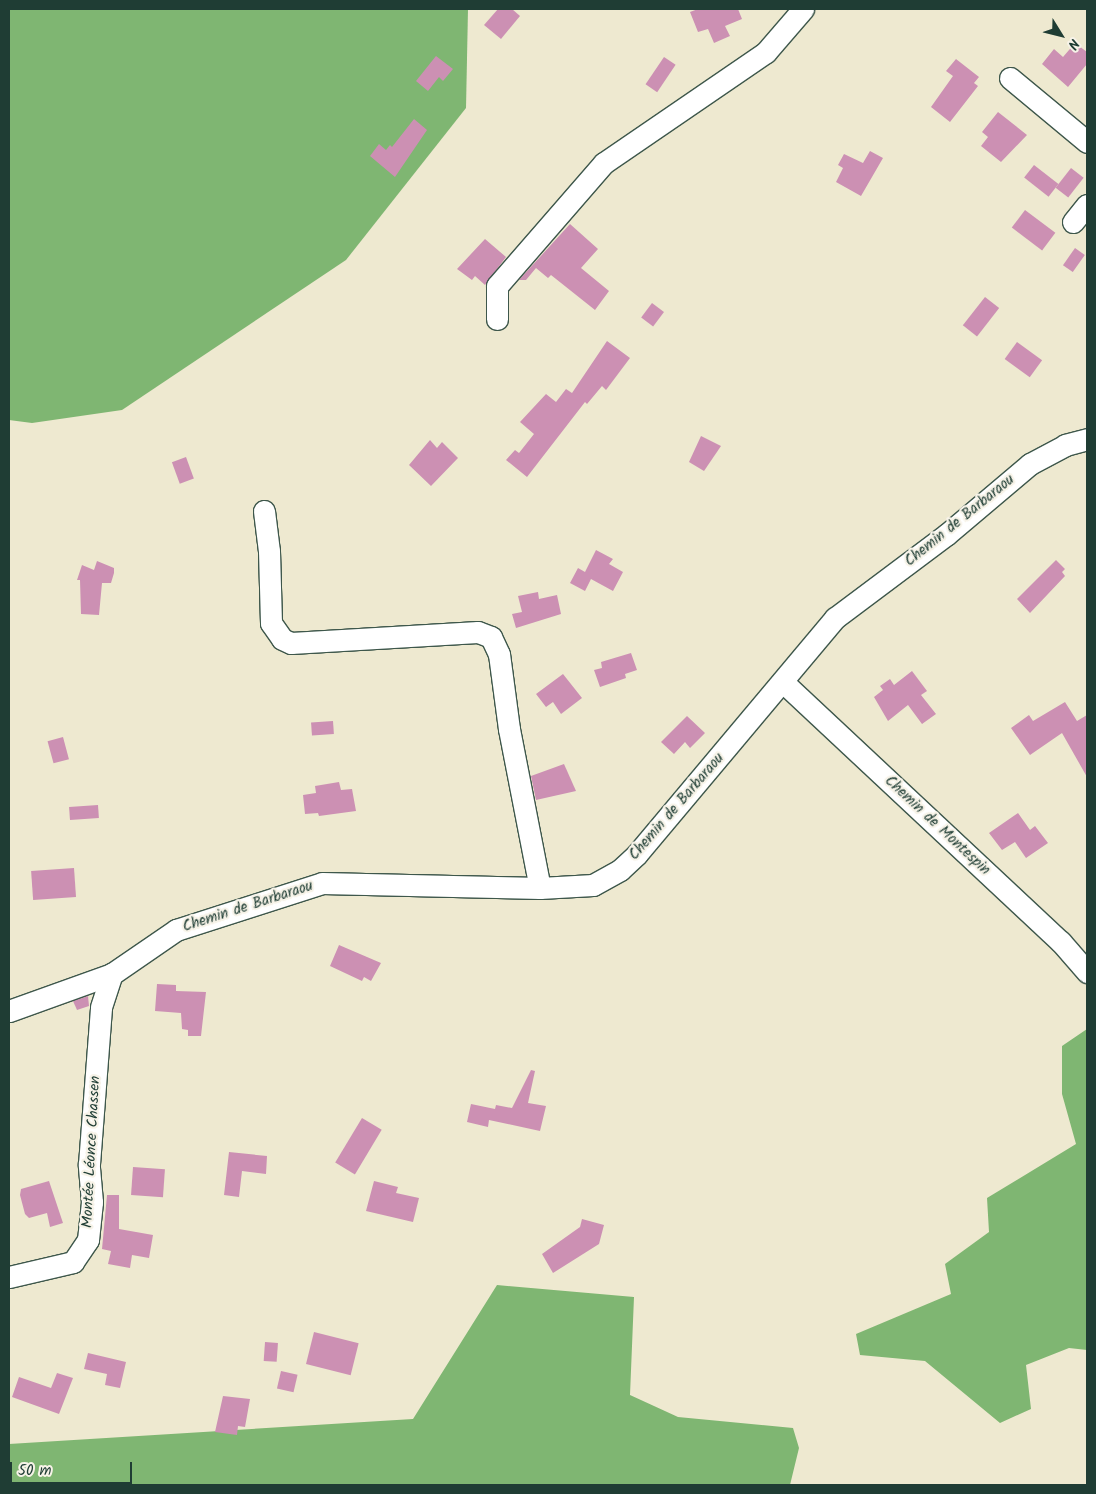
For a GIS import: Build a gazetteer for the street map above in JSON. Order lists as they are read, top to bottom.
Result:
{
  "streets": {
    "street": ["Chemin de Barbaraou", "Chemin de Montespin", "Montée Léonce Chassen"]
  },
  "crossings": [
    ["Chemin de Barbaraou", "Chemin de Montespin"],
    ["Chemin de Barbaraou", "Montée Léonce Chassen"]
  ],
  "scale_bar": "50 m",
  "north": "bottom right"
}
